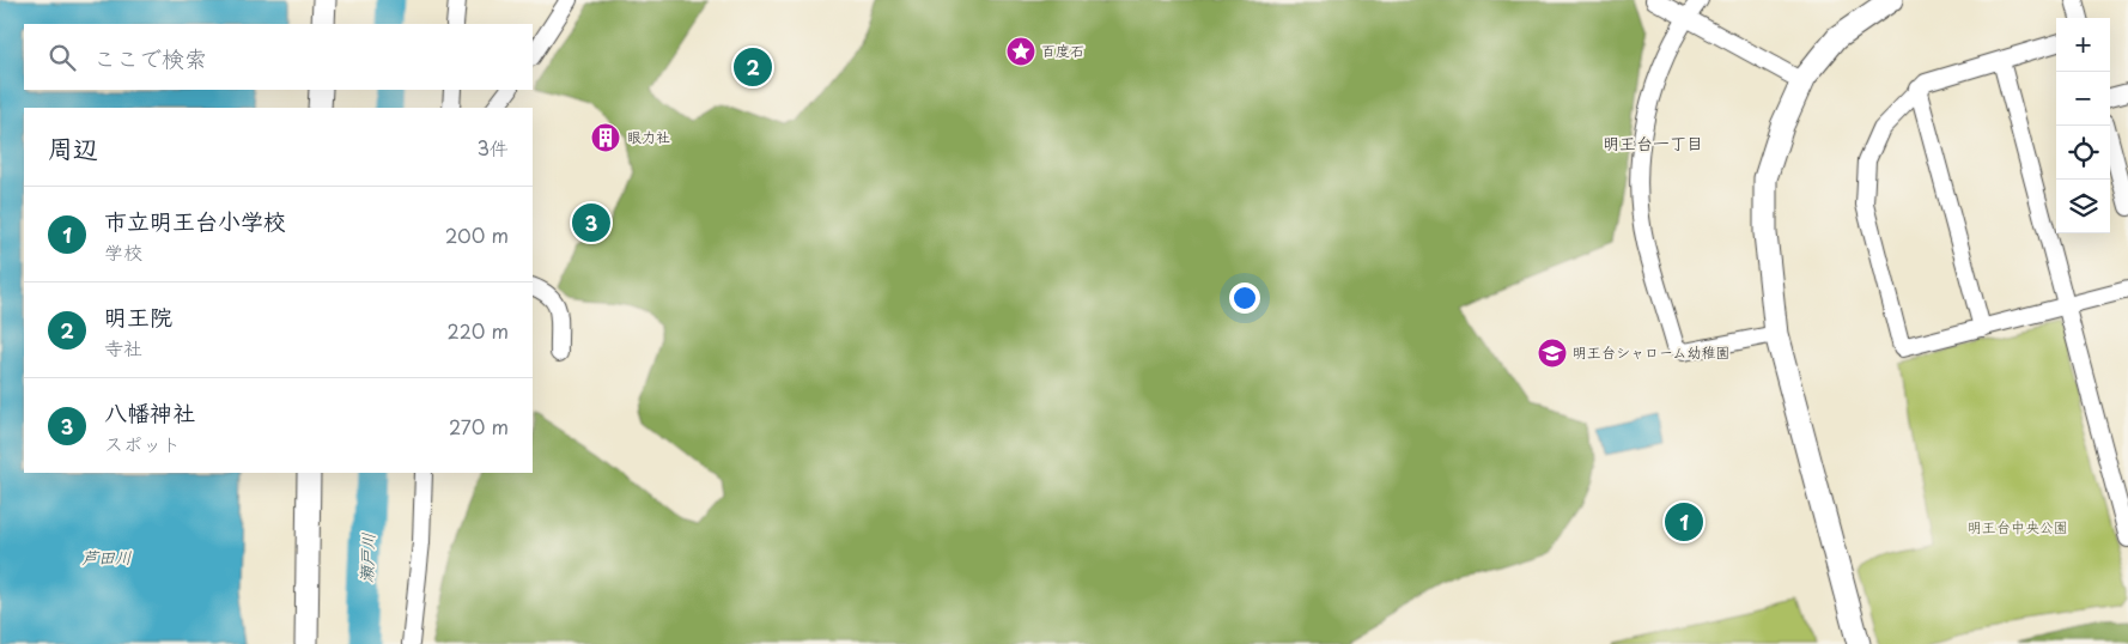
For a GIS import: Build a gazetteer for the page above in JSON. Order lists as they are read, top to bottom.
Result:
{
  "districts": ["明王台一丁目"],
  "water": ["芦田川", "瀬戸川"],
  "parks": ["明王台中央公園"],
  "places": {
    "place": ["百度石"],
    "building": ["眼力社"],
    "school or university": ["明王台シャローム幼稚園"]
  },
  "page": {
    "map_buttons": ["+", "−"],
    "search": "ここで検索",
    "pins": ["2", "3", "1"],
    "heading": ["周辺", "3件"],
    "list": [
      {
        "mark": "1",
        "name": "市立明王台小学校",
        "note": "学校",
        "value": "200 m"
      },
      {
        "mark": "2",
        "name": "明王院",
        "note": "寺社",
        "value": "220 m"
      },
      {
        "mark": "3",
        "name": "八幡神社",
        "note": "スポット",
        "value": "270 m"
      }
    ]
  }
}
